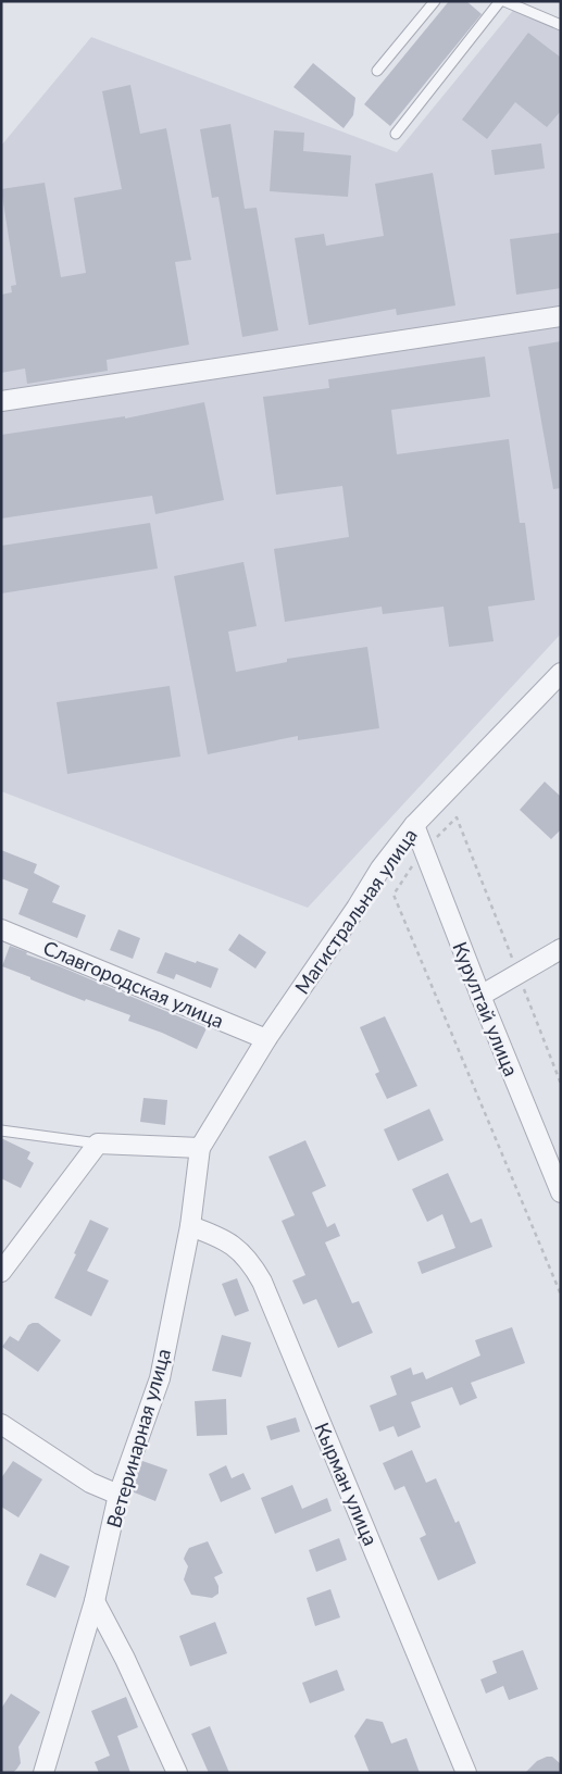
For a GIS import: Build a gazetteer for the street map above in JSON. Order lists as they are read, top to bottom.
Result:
{
  "streets": {
    "street": [
      "Магистральная улица",
      "Славгородская улица",
      "Курултай улица",
      "Ветеринарная улица",
      "Кырман улица"
    ]
  },
  "crossings": [
    ["Магистральная улица", "Славгородская улица"],
    ["Магистральная улица", "Курултай улица"],
    ["Магистральная улица", "Ветеринарная улица"],
    ["Ветеринарная улица", "Кырман улица"]
  ]
}
